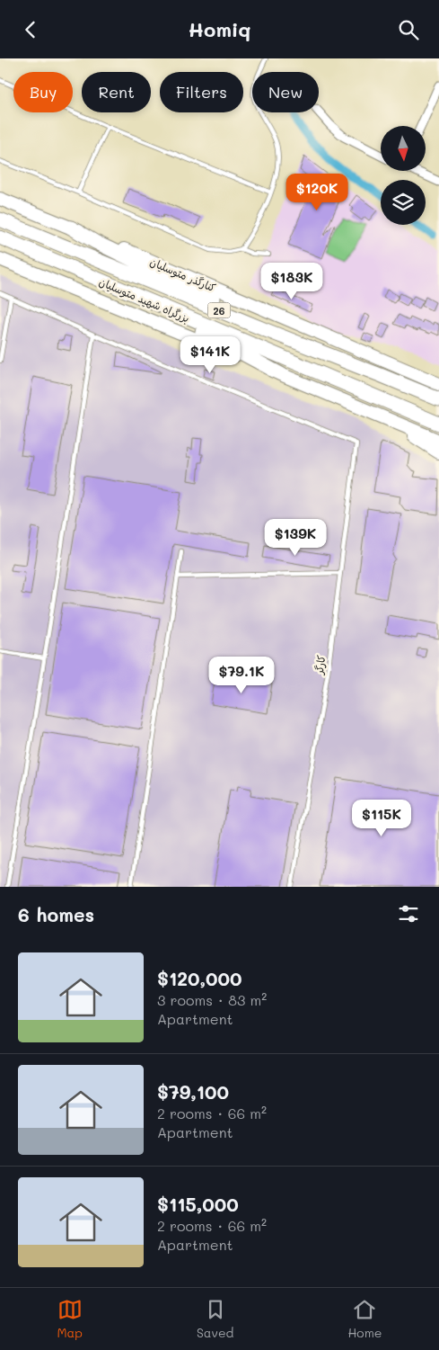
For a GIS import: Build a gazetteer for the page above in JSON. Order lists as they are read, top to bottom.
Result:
{
  "streets": {
    "highway": ["بزرگراه شهید متوسلیان", "26"],
    "main road": ["کنارگذر متوسلیان"],
    "lane": ["کارگر"]
  },
  "north": "bottom",
  "page": {
    "header": "Homiq",
    "chip": [
      "Buy",
      "Rent",
      "Filters",
      "New"
    ],
    "price": [
      "$120K",
      "$183K",
      "$141K",
      "$139K",
      "$79.1K",
      "$115K"
    ],
    "heading": "6 homes",
    "list": [
      {
        "name": "$120,000",
        "note": "3 rooms · 83 m² · Apartment"
      },
      {
        "name": "$79,100",
        "note": "2 rooms · 66 m² · Apartment"
      },
      {
        "name": "$115,000",
        "note": "2 rooms · 66 m² · Apartment"
      }
    ],
    "tabs": ["Map", "Saved", "Home"]
  }
}
